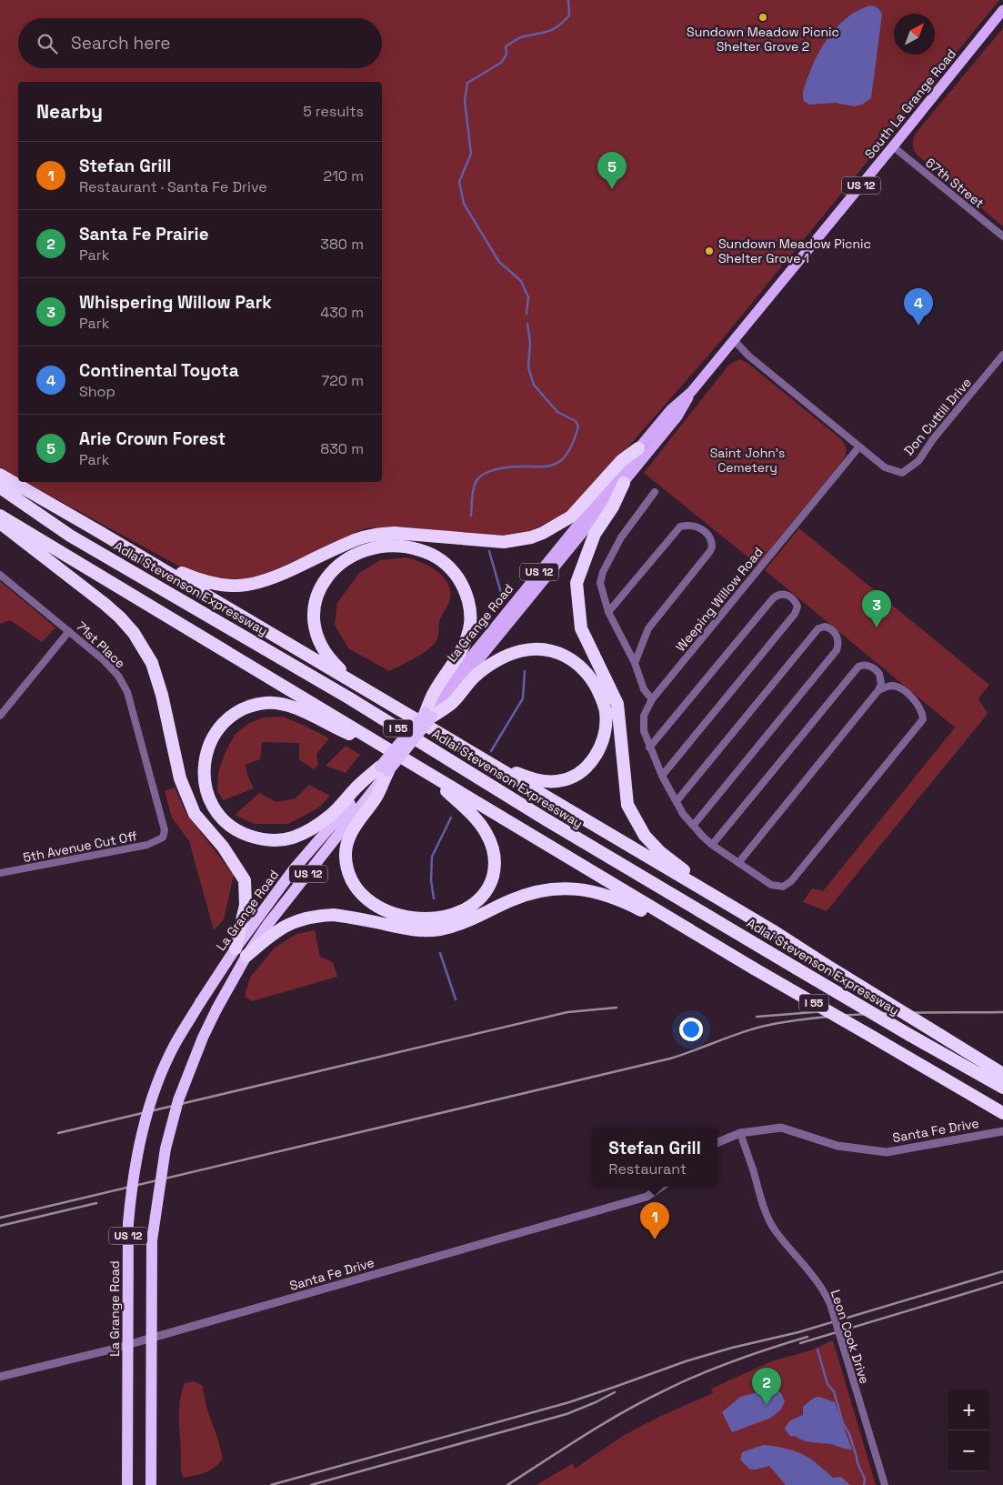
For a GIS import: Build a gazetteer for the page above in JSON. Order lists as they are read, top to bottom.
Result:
{
  "streets": {
    "highway": [
      "US 12",
      "Adlai Stevenson Expressway",
      "La Grange Road",
      "I 55"
    ],
    "main road": ["South La Grange Road"],
    "street": [
      "67th Street",
      "Don Cuttill Drive",
      "Weeping Willow Road",
      "71st Place",
      "5th Avenue Cut Off",
      "Santa Fe Drive",
      "Leon Cook Drive"
    ]
  },
  "crossings": [
    ["South La Grange Road", "67th Street"],
    ["South La Grange Road", "La Grange Road"],
    ["Don Cuttill Drive", "Weeping Willow Road"],
    ["71st Place", "5th Avenue Cut Off"],
    ["Santa Fe Drive", "Leon Cook Drive"]
  ],
  "parks": ["Saint John's Cemetery"],
  "places": ["Sundown Meadow Picnic Shelter Grove 2", "Sundown Meadow Picnic Shelter Grove 1"],
  "north": "top right",
  "page": {
    "search": "Search here",
    "heading": ["Nearby", "5 results"],
    "list": [
      {
        "mark": "1",
        "name": "Stefan Grill",
        "note": "Restaurant · Santa Fe Drive",
        "value": "210 m"
      },
      {
        "mark": "2",
        "name": "Santa Fe Prairie",
        "note": "Park",
        "value": "380 m"
      },
      {
        "mark": "3",
        "name": "Whispering Willow Park",
        "note": "Park",
        "value": "430 m"
      },
      {
        "mark": "4",
        "name": "Continental Toyota",
        "note": "Shop",
        "value": "720 m"
      },
      {
        "mark": "5",
        "name": "Arie Crown Forest",
        "note": "Park",
        "value": "830 m"
      }
    ],
    "pins": [
      "5",
      "4",
      "3",
      "1",
      "2"
    ],
    "popup": ["Stefan Grill", "Restaurant"],
    "map_buttons": ["+", "−"]
  }
}
